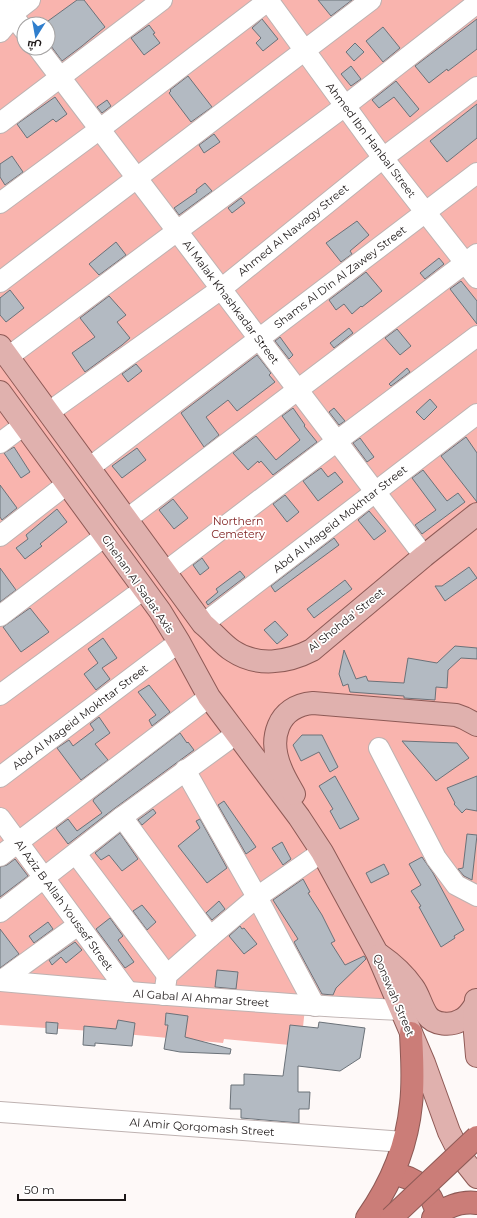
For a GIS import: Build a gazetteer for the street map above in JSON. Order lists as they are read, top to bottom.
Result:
{
  "streets": {
    "main road": ["Ghehan Al Sadat Axis", "Al Shohda' Street", "Qonswah Street"],
    "street": [
      "Ahmed Ibn Hanbal Street",
      "Ahmed Al Nawagy Street",
      "Shams Al Din Al Zawey Street",
      "Al Malak Khashkadar Street",
      "Abd Al Mageid Mokhtar Street",
      "Al Aziz B Allah Youssef Street",
      "Al Gabal Al Ahmar Street",
      "Al Amir Qorqomash Street"
    ]
  },
  "crossings": [
    ["Ahmed Ibn Hanbal Street", "Ahmed Al Nawagy Street"],
    ["Ahmed Ibn Hanbal Street", "Shams Al Din Al Zawey Street"],
    ["Ahmed Al Nawagy Street", "Al Malak Khashkadar Street"],
    ["Shams Al Din Al Zawey Street", "Al Malak Khashkadar Street"],
    ["Al Malak Khashkadar Street", "Abd Al Mageid Mokhtar Street"],
    ["Al Malak Khashkadar Street", "Al Shohda' Street"],
    ["Abd Al Mageid Mokhtar Street", "Ghehan Al Sadat Axis"],
    ["Abd Al Mageid Mokhtar Street", "Al Shohda' Street"],
    ["Ghehan Al Sadat Axis", "Qonswah Street"],
    ["Al Aziz B Allah Youssef Street", "Al Gabal Al Ahmar Street"],
    ["Qonswah Street", "Al Gabal Al Ahmar Street"]
  ],
  "parks": ["Northern Cemetery"],
  "scale_bar": "50 m",
  "north": "bottom"
}
